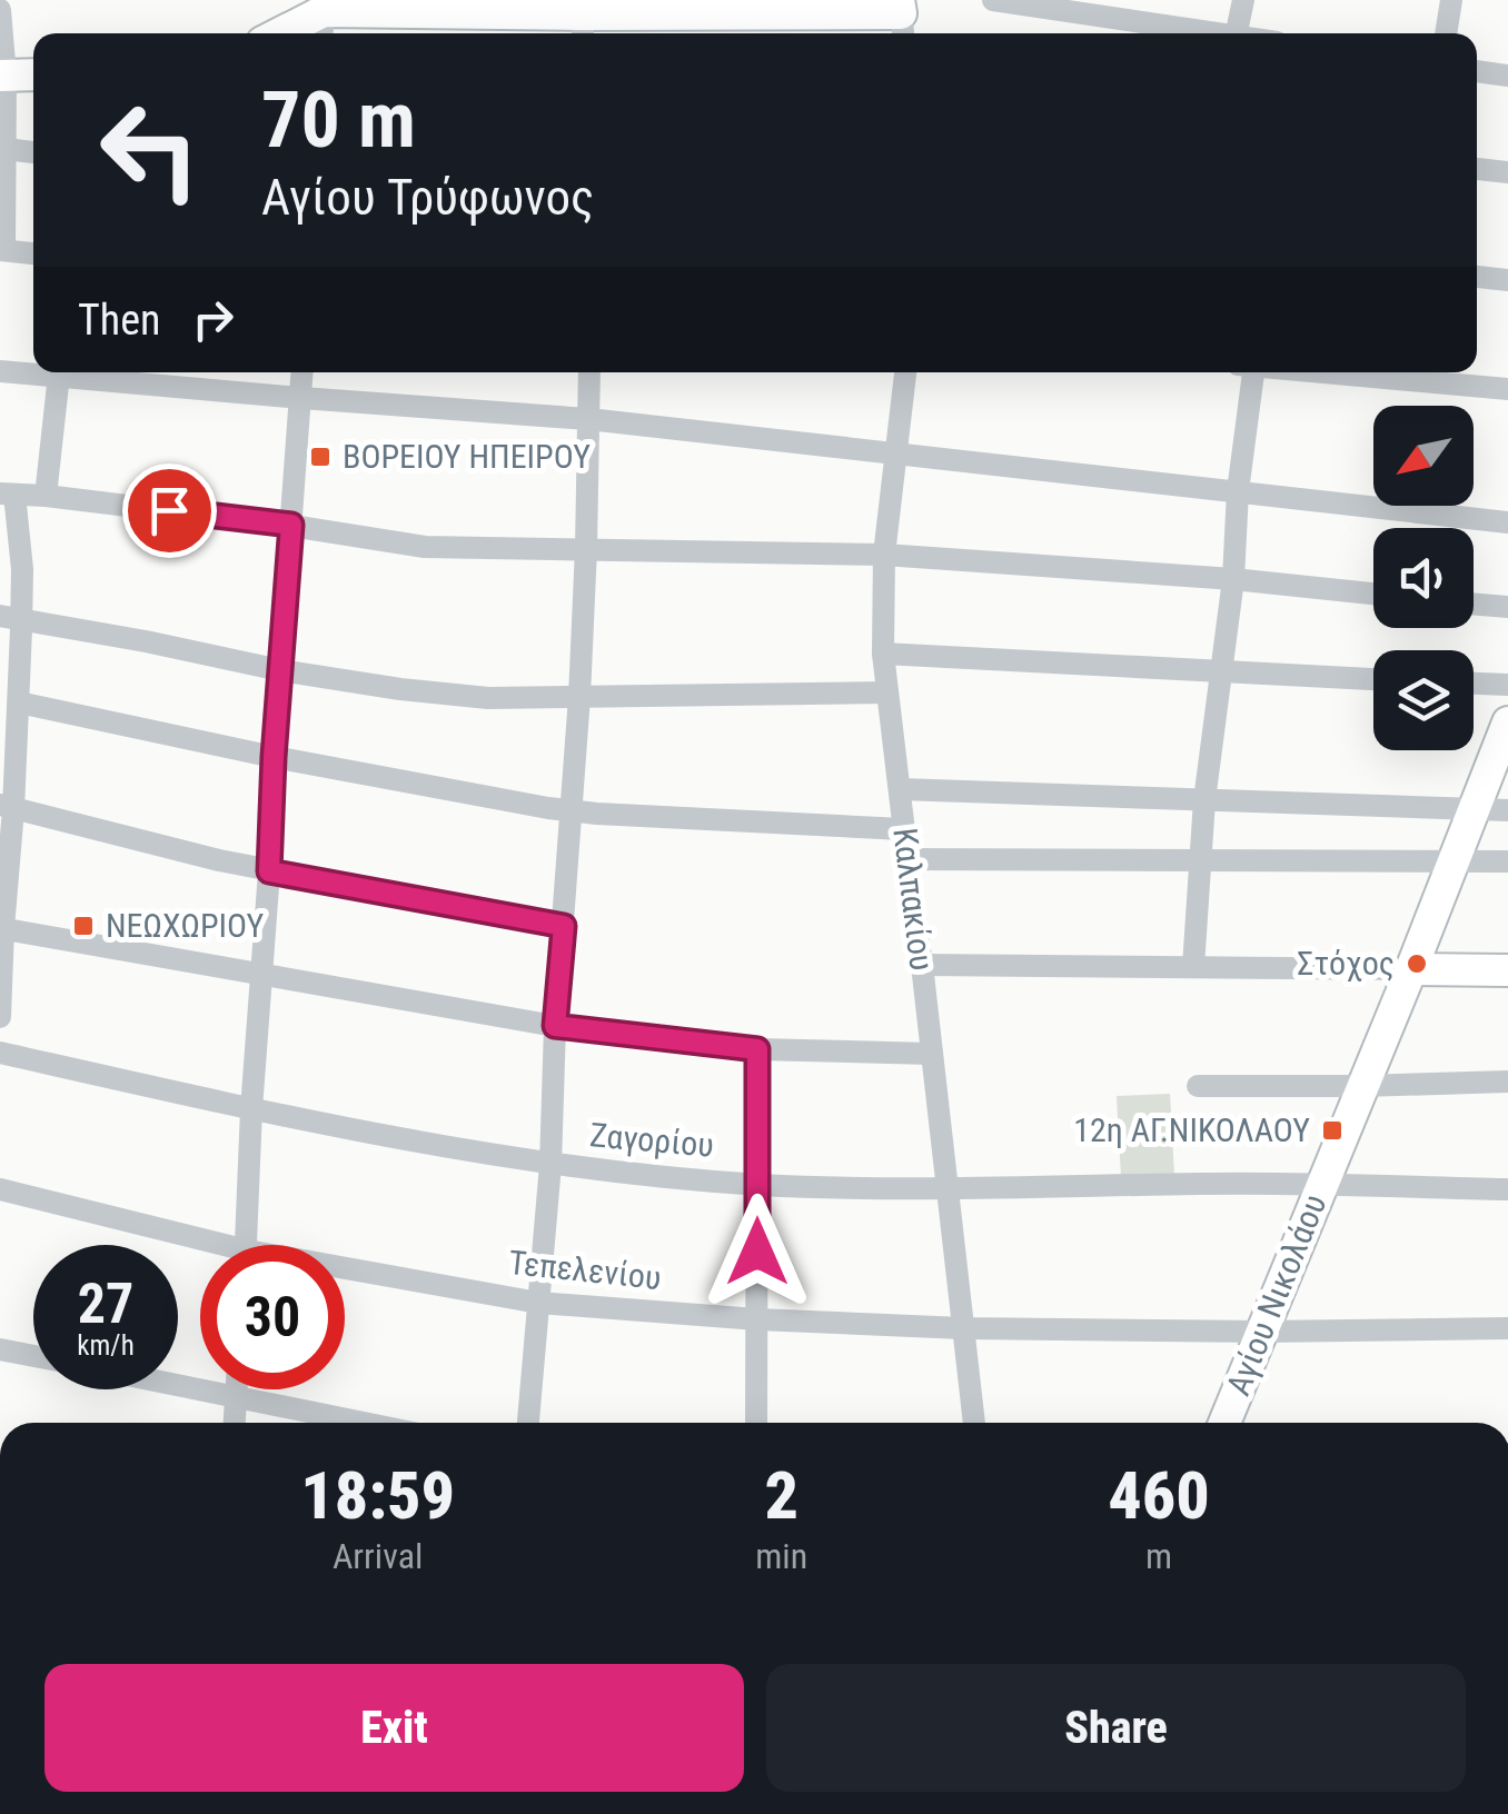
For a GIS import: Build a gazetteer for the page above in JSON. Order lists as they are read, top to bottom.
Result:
{
  "streets": {
    "street": [
      "Καλπακίου",
      "Ζαγορίου",
      "Τεπελενίου",
      "Αγίου Νικολάου"
    ]
  },
  "crossings": [
    ["Καλπακίου", "Ζαγορίου"],
    ["Καλπακίου", "Τεπελενίου"],
    ["Ζαγορίου", "Αγίου Νικολάου"],
    ["Τεπελενίου", "Αγίου Νικολάου"]
  ],
  "places": {
    "transit": ["ΒΟΡΕΙΟΥ ΗΠΕΙΡΟΥ", "ΝΕΩΧΩΡΙΟΥ", "12η ΑΓ.ΝΙΚΟΛΑΟΥ"],
    "other": ["Στόχος"]
  },
  "north": "bottom left",
  "page": {
    "turn": ["70 m", "Αγίου Τρύφωνος"],
    "then": "Then",
    "speed": "27 km/h",
    "limit": "30",
    "eta": [
      "18:59",
      "Arrival",
      "2",
      "min",
      "460",
      "m"
    ],
    "buttons": ["Exit", "Share"]
  }
}
